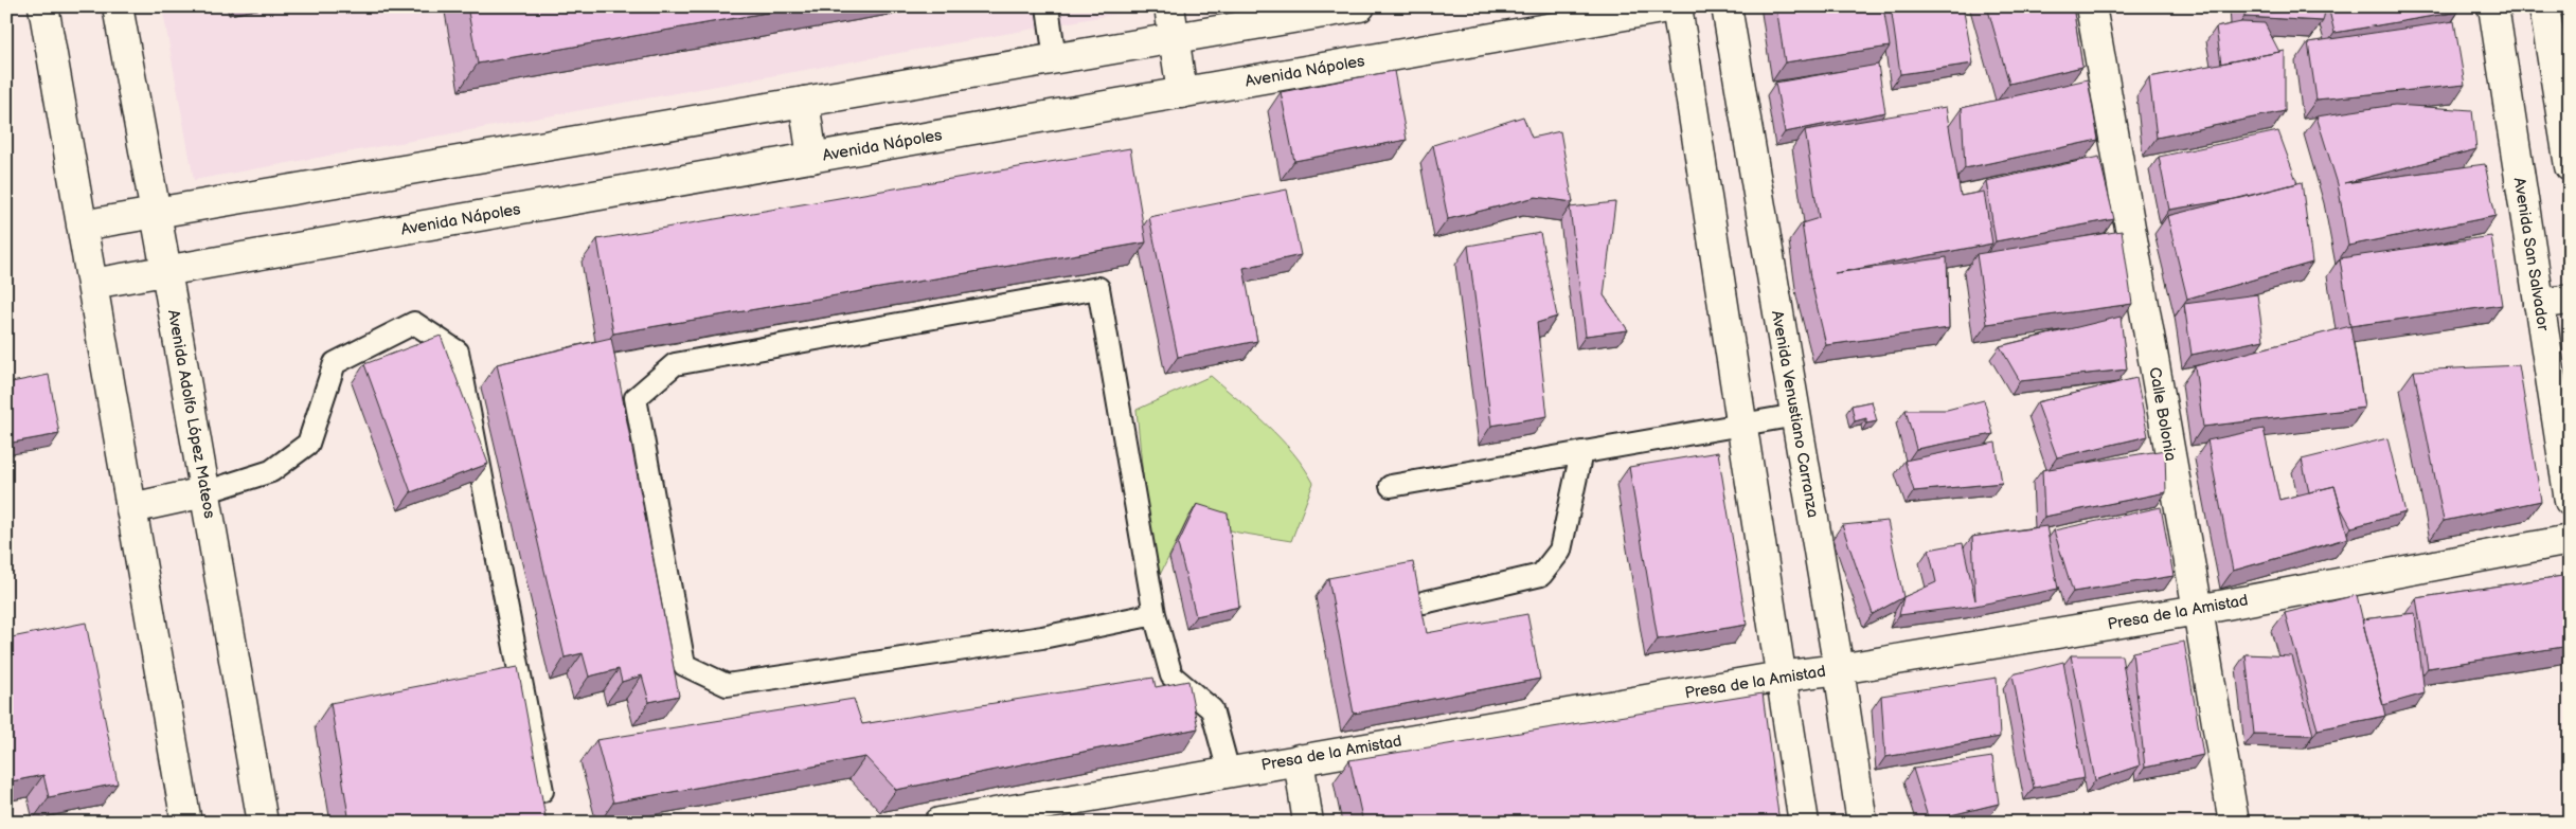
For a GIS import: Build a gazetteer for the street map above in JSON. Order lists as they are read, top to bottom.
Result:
{
  "streets": {
    "main road": [
      "Avenida Nápoles",
      "Avenida San Salvador",
      "Avenida Adolfo López Mateos",
      "Avenida Venustiano Carranza",
      "Calle Bolonia",
      "Presa de la Amistad"
    ]
  },
  "crossings": [
    ["Avenida Nápoles", "Avenida Adolfo López Mateos"],
    ["Avenida Venustiano Carranza", "Presa de la Amistad"],
    ["Calle Bolonia", "Presa de la Amistad"]
  ]
}
